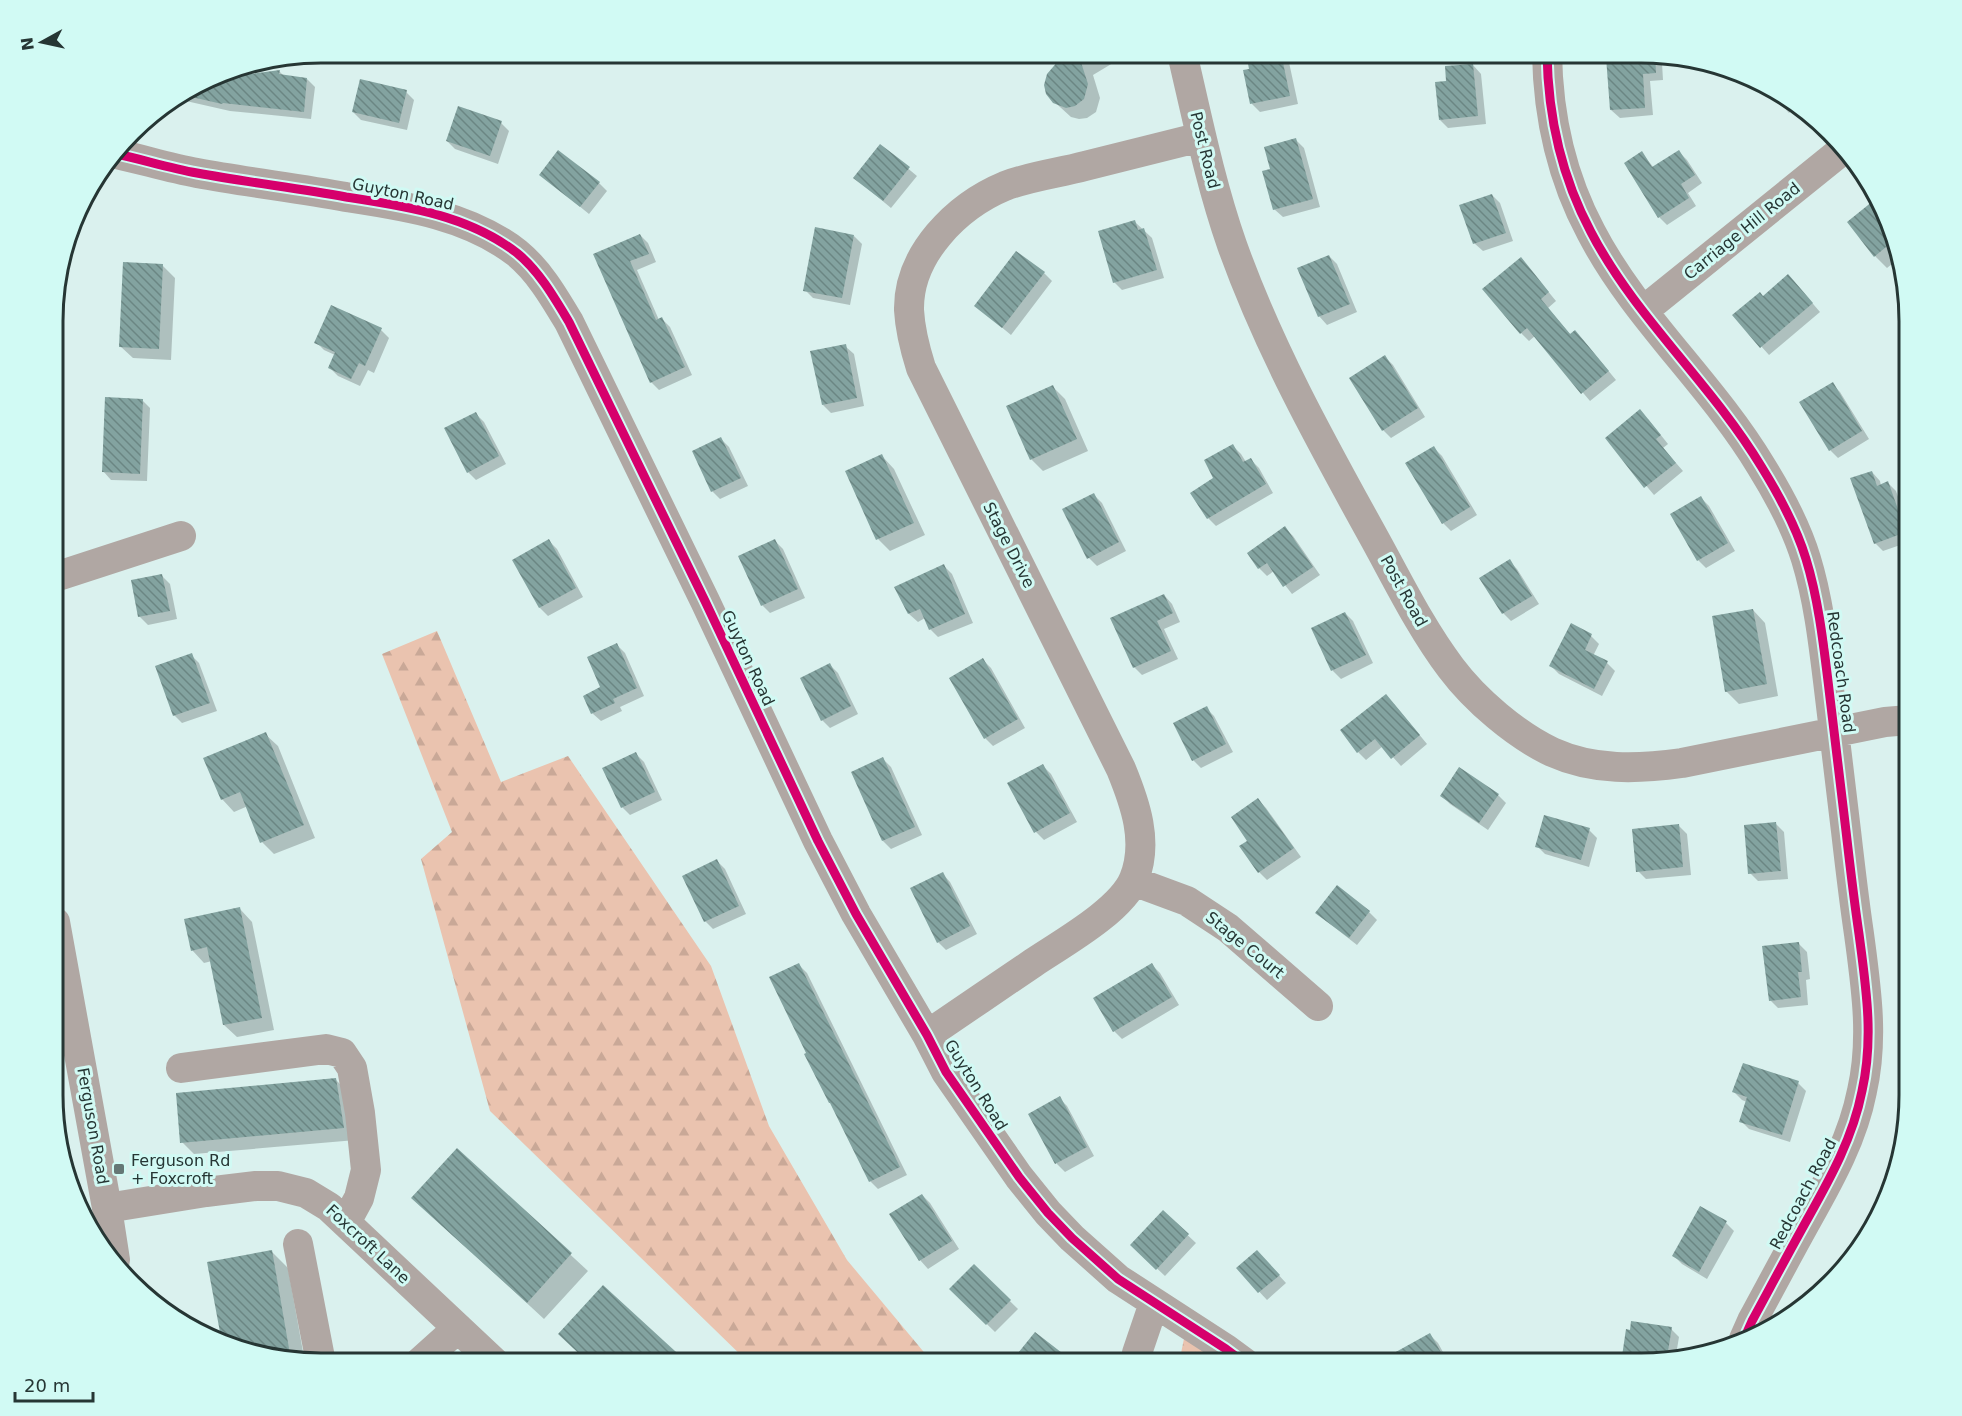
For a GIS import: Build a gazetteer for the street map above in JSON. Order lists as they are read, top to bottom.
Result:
{
  "streets": {
    "street": [
      "Post Road",
      "Guyton Road",
      "Carriage Hill Road",
      "Stage Drive",
      "Redcoach Road",
      "Stage Court",
      "Ferguson Road",
      "Foxcroft Lane"
    ]
  },
  "crossings": [
    ["Post Road", "Stage Drive"],
    ["Post Road", "Redcoach Road"],
    ["Guyton Road", "Stage Drive"],
    ["Carriage Hill Road", "Redcoach Road"],
    ["Stage Drive", "Stage Court"],
    ["Ferguson Road", "Foxcroft Lane"]
  ],
  "places": {
    "transit": ["Ferguson Rd + Foxcroft"]
  },
  "scale_bar": "20 m",
  "north": "left"
}
